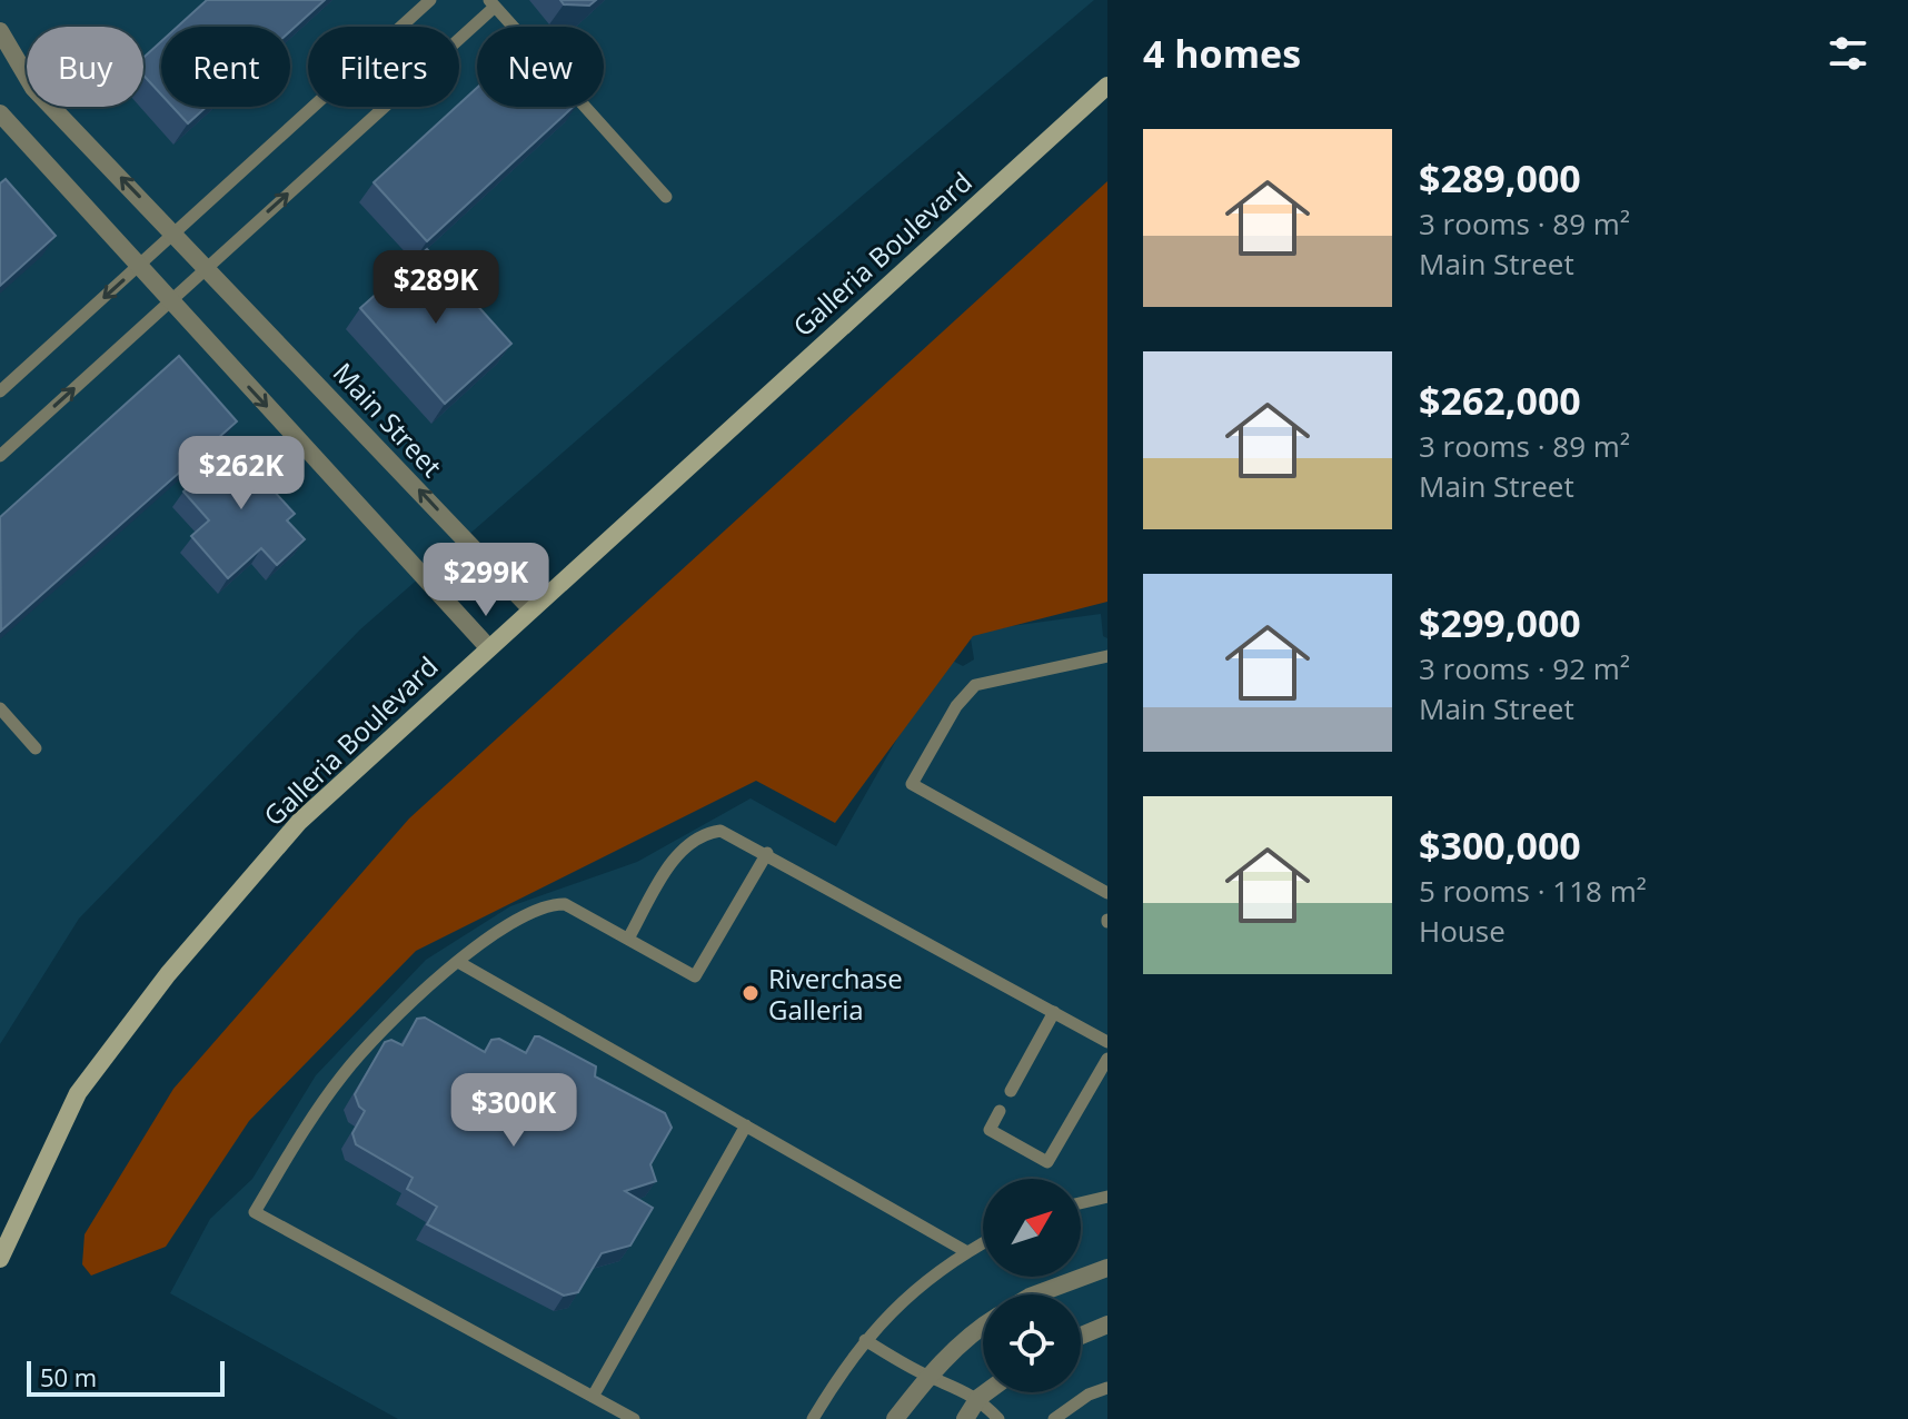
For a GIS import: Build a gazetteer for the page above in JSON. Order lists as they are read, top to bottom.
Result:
{
  "streets": {
    "main road": ["Galleria Boulevard"],
    "street": ["Main Street"]
  },
  "crossings": [
    ["Galleria Boulevard", "Main Street"]
  ],
  "places": ["Riverchase Galleria"],
  "scale_bar": "50 m",
  "north": "top right",
  "page": {
    "heading": "4 homes",
    "chip": [
      "Buy",
      "Rent",
      "Filters",
      "New"
    ],
    "list": [
      {
        "name": "$289,000",
        "note": "3 rooms · 89 m² · Main Street"
      },
      {
        "name": "$262,000",
        "note": "3 rooms · 89 m² · Main Street"
      },
      {
        "name": "$299,000",
        "note": "3 rooms · 92 m² · Main Street"
      },
      {
        "name": "$300,000",
        "note": "5 rooms · 118 m² · House"
      }
    ],
    "price": [
      "$289K",
      "$262K",
      "$299K",
      "$300K"
    ],
    "scale": "50 m"
  }
}
